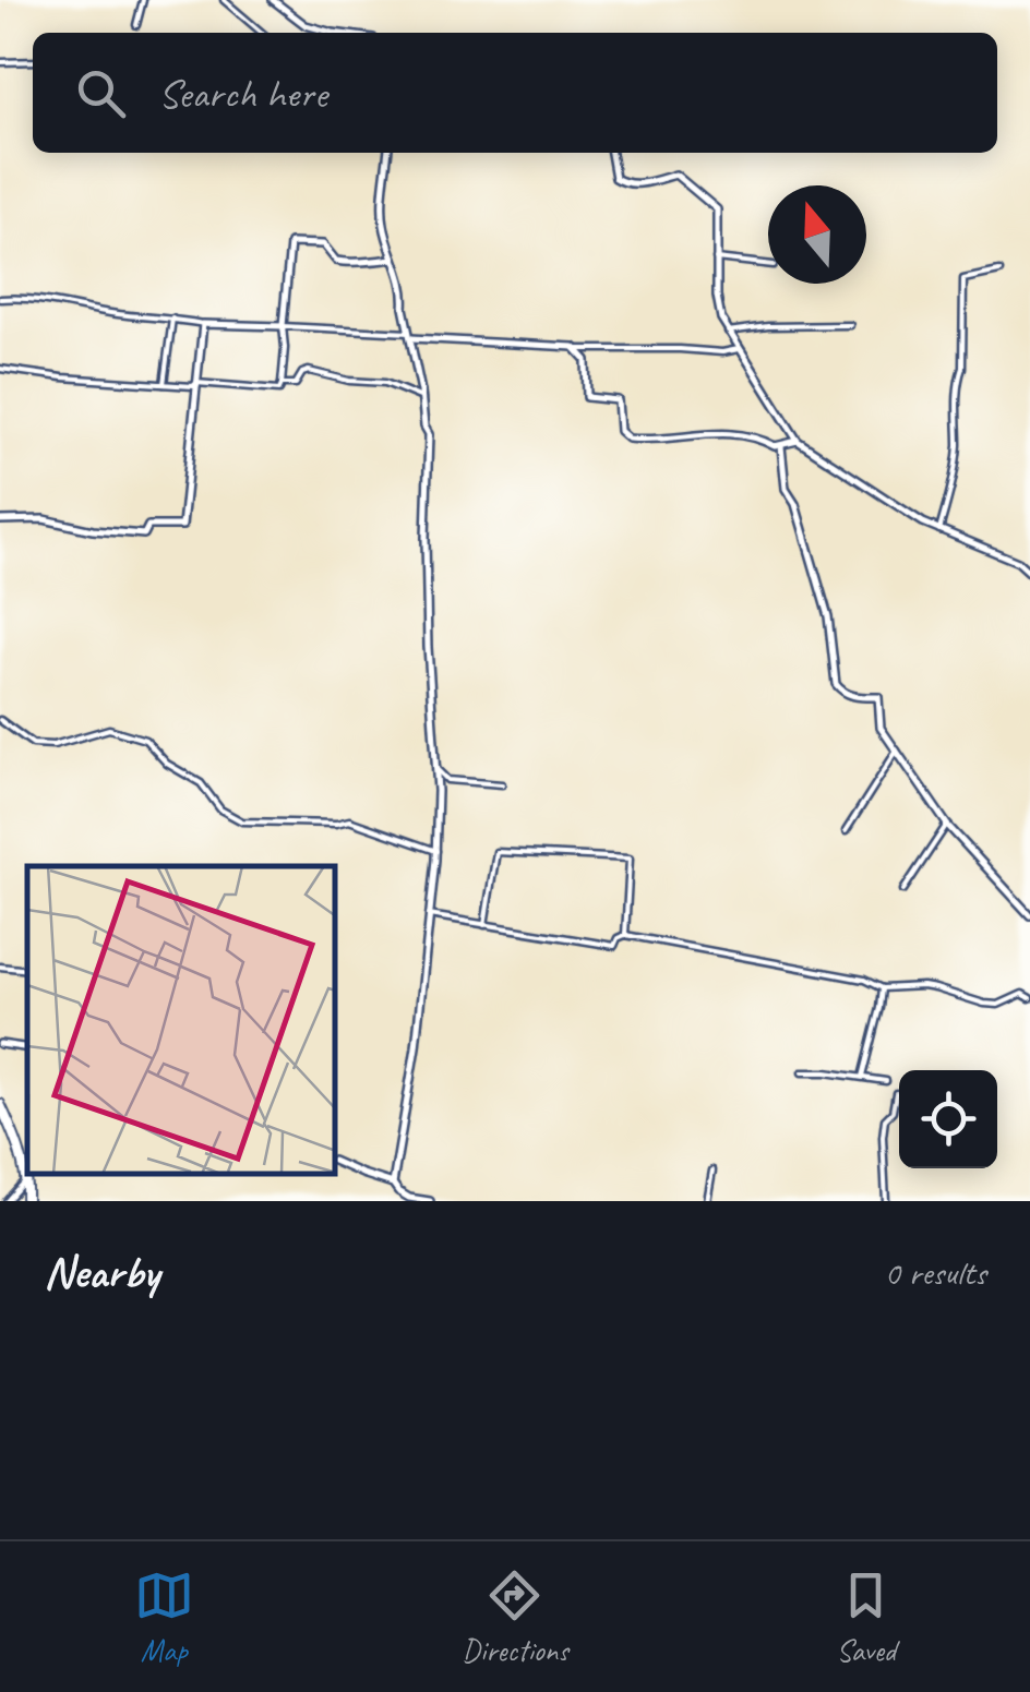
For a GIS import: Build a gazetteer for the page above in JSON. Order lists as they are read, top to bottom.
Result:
{
  "north": "top",
  "page": {
    "search": "Search here",
    "heading": ["Nearby", "0 results"],
    "nav": ["Map", "Directions", "Saved"]
  }
}
